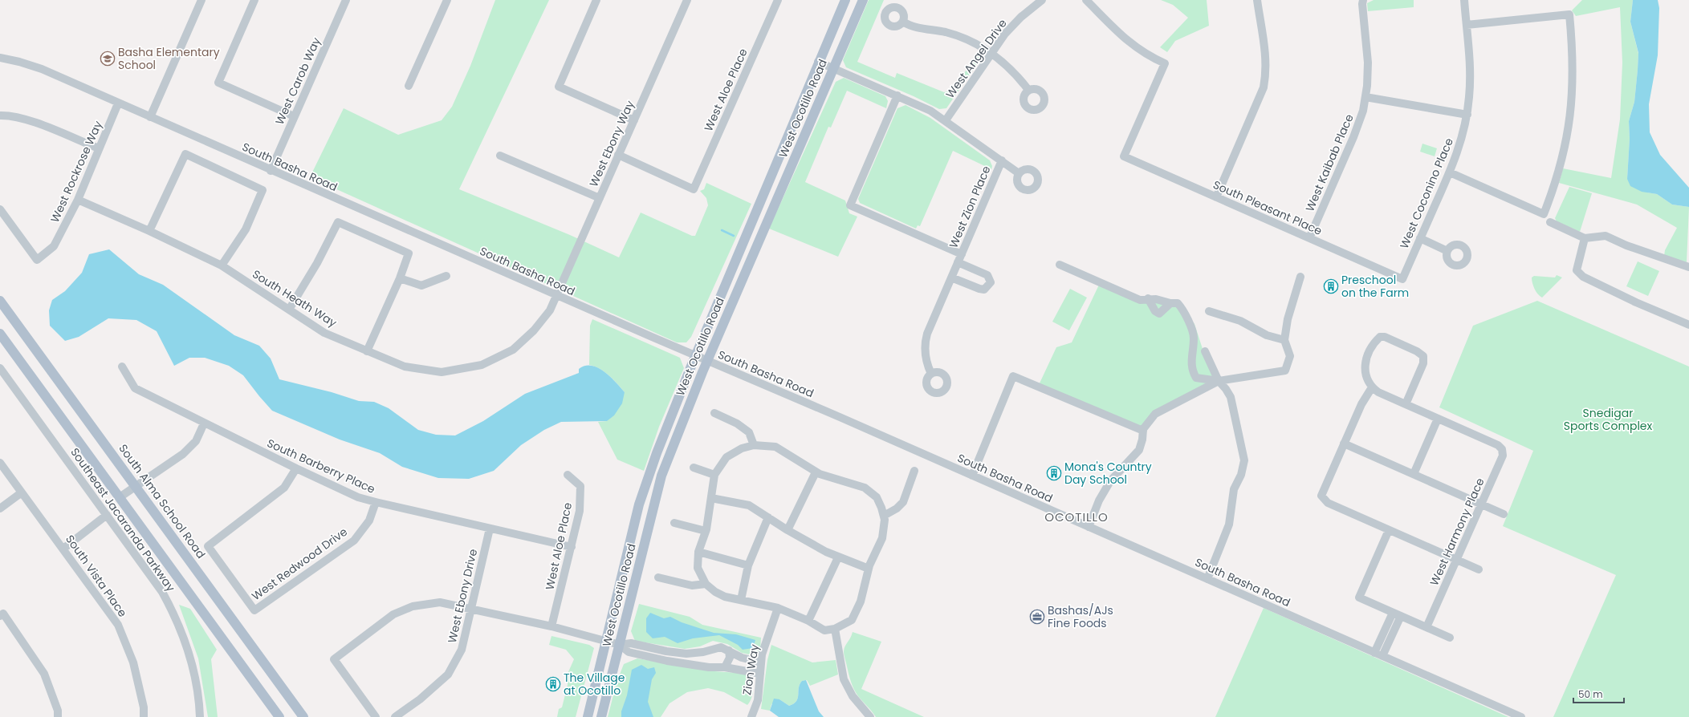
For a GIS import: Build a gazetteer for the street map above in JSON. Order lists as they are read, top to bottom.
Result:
{
  "streets": {
    "main road": ["West Ocotillo Road", "South Alma School Road"],
    "street": [
      "West Angel Drive",
      "West Carob Way",
      "West Aloe Place",
      "West Ebony Way",
      "West Kaibab Place",
      "South Basha Road",
      "West Rockrose Way",
      "West Coconino Place",
      "West Zion Place",
      "South Pleasant Place",
      "South Heath Way",
      "South Barberry Place",
      "Southeast Jacaranda Parkway",
      "West Harmony Place",
      "West Redwood Drive",
      "South Vista Place",
      "West Ebony Drive",
      "Zion Way"
    ]
  },
  "crossings": [
    ["West Carob Way", "South Basha Road"],
    ["West Aloe Place", "West Ebony Way"],
    ["West Aloe Place", "South Barberry Place"],
    ["West Ocotillo Road", "South Basha Road"],
    ["West Ebony Way", "South Basha Road"],
    ["West Ebony Way", "South Heath Way"],
    ["West Kaibab Place", "South Pleasant Place"],
    ["South Basha Road", "West Rockrose Way"],
    ["South Basha Road", "South Heath Way"],
    ["West Rockrose Way", "South Heath Way"],
    ["West Coconino Place", "South Pleasant Place"],
    ["South Barberry Place", "West Redwood Drive"],
    ["South Barberry Place", "West Ebony Drive"]
  ],
  "districts": ["OCOTILLO"],
  "parks": ["Snedigar Sports Complex"],
  "places": {
    "school or university": ["Basha Elementary School"],
    "building": ["Preschool on the Farm", "Mona's Country Day School", "The Village at Ocotillo"],
    "office": ["Bashas/AJs Fine Foods"]
  },
  "scale_bar": "50 m"
}
